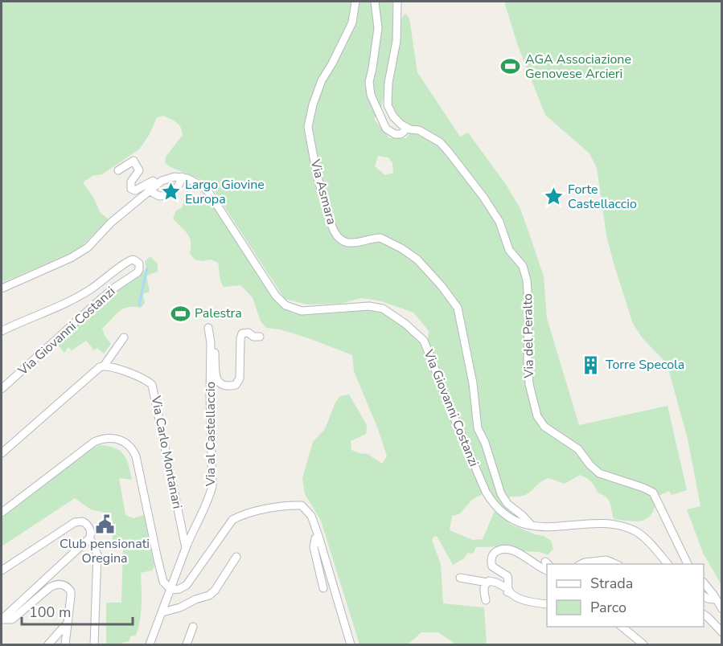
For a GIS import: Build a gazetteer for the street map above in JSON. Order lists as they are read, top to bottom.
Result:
{
  "streets": {
    "street": [
      "Via Asmara",
      "Via Giovanni Costanzi",
      "Via del Peralto",
      "Via al Castellaccio",
      "Via Carlo Montanari"
    ]
  },
  "crossings": [
    ["Via Asmara", "Via Giovanni Costanzi"],
    ["Via al Castellaccio", "Via Carlo Montanari"]
  ],
  "places": {
    "sports": ["AGA Associazione Genovese Arcieri", "Palestra"],
    "place": ["Largo Giovine Europa", "Forte Castellaccio"],
    "building": ["Torre Specola"],
    "public building": ["Club pensionati Oregina"]
  },
  "legend": ["Strada", "Parco"],
  "scale_bar": "100 m"
}
